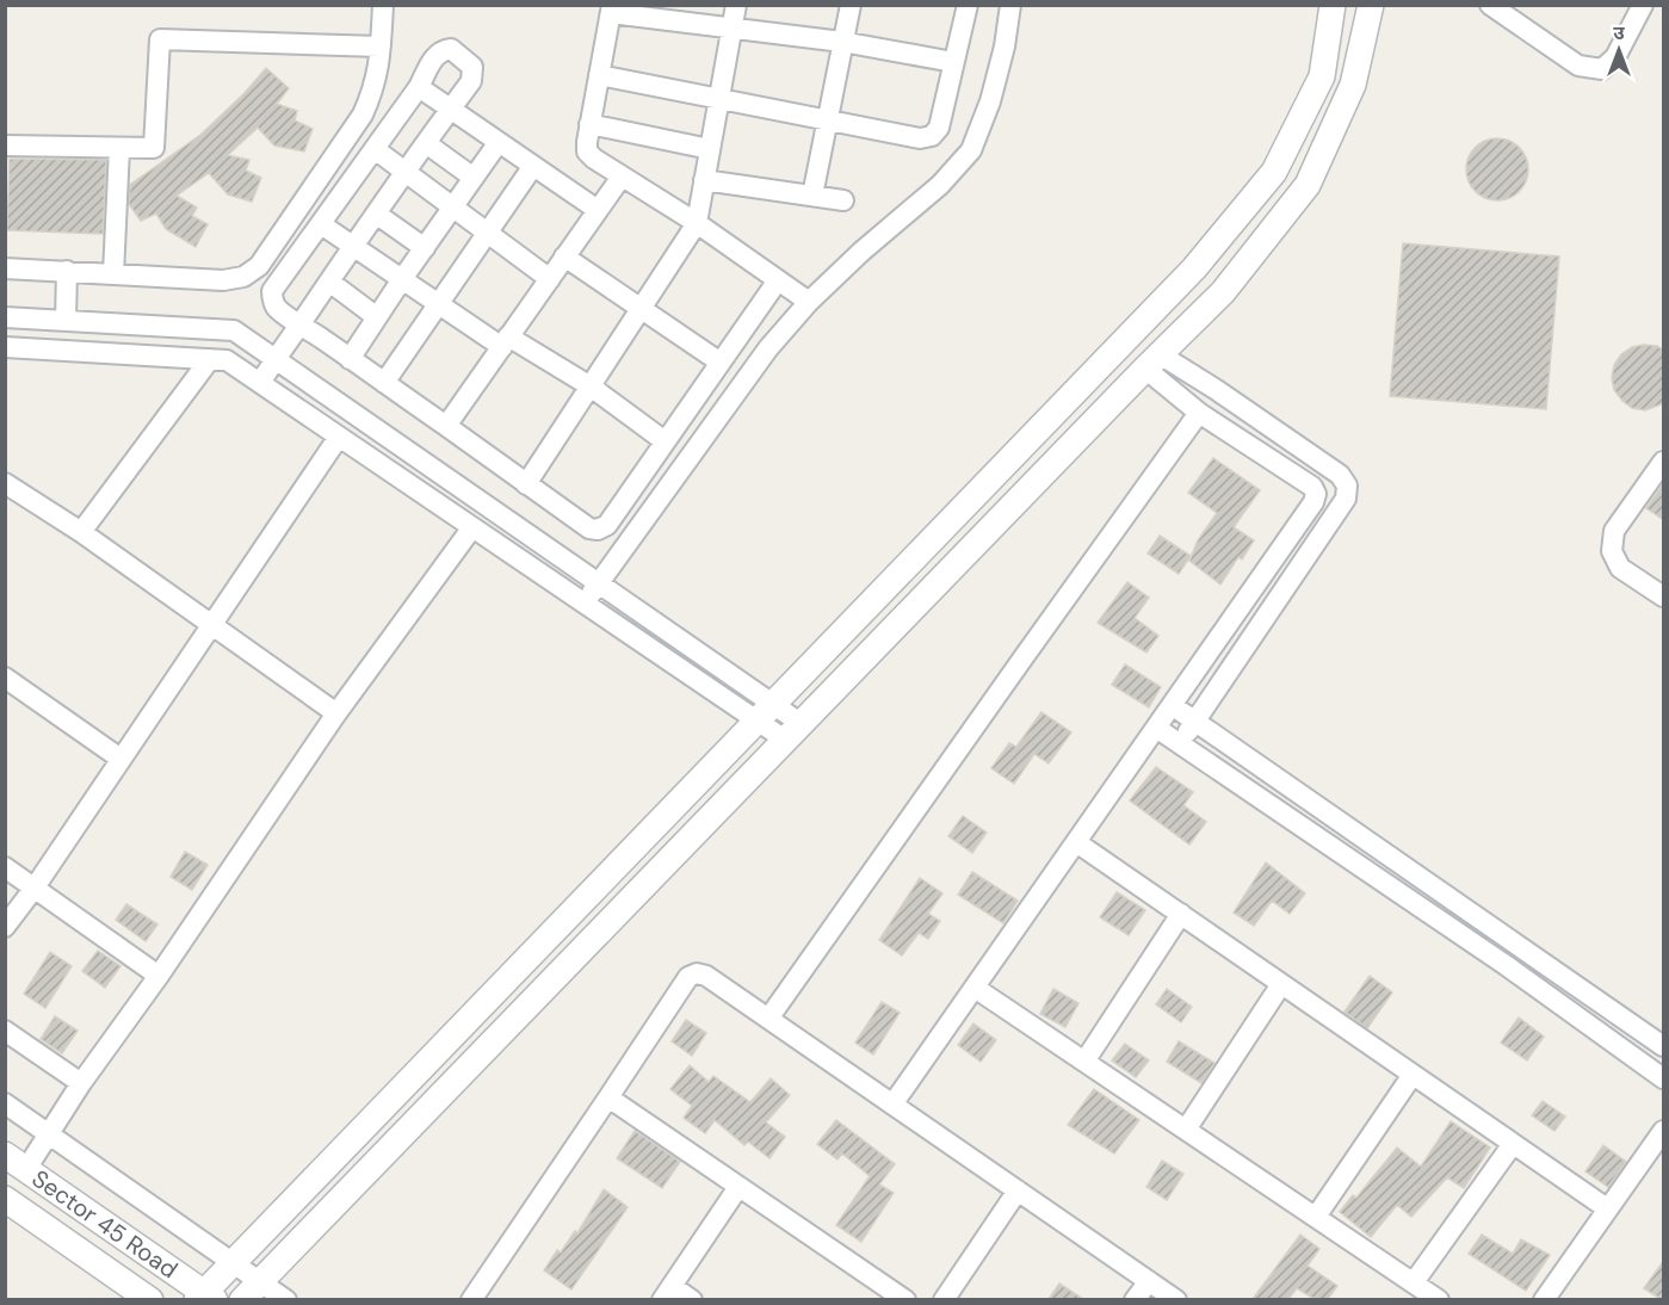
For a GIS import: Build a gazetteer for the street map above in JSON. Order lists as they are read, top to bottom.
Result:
{
  "streets": {
    "street": ["Sector 45 Road"]
  },
  "north": "top"
}
